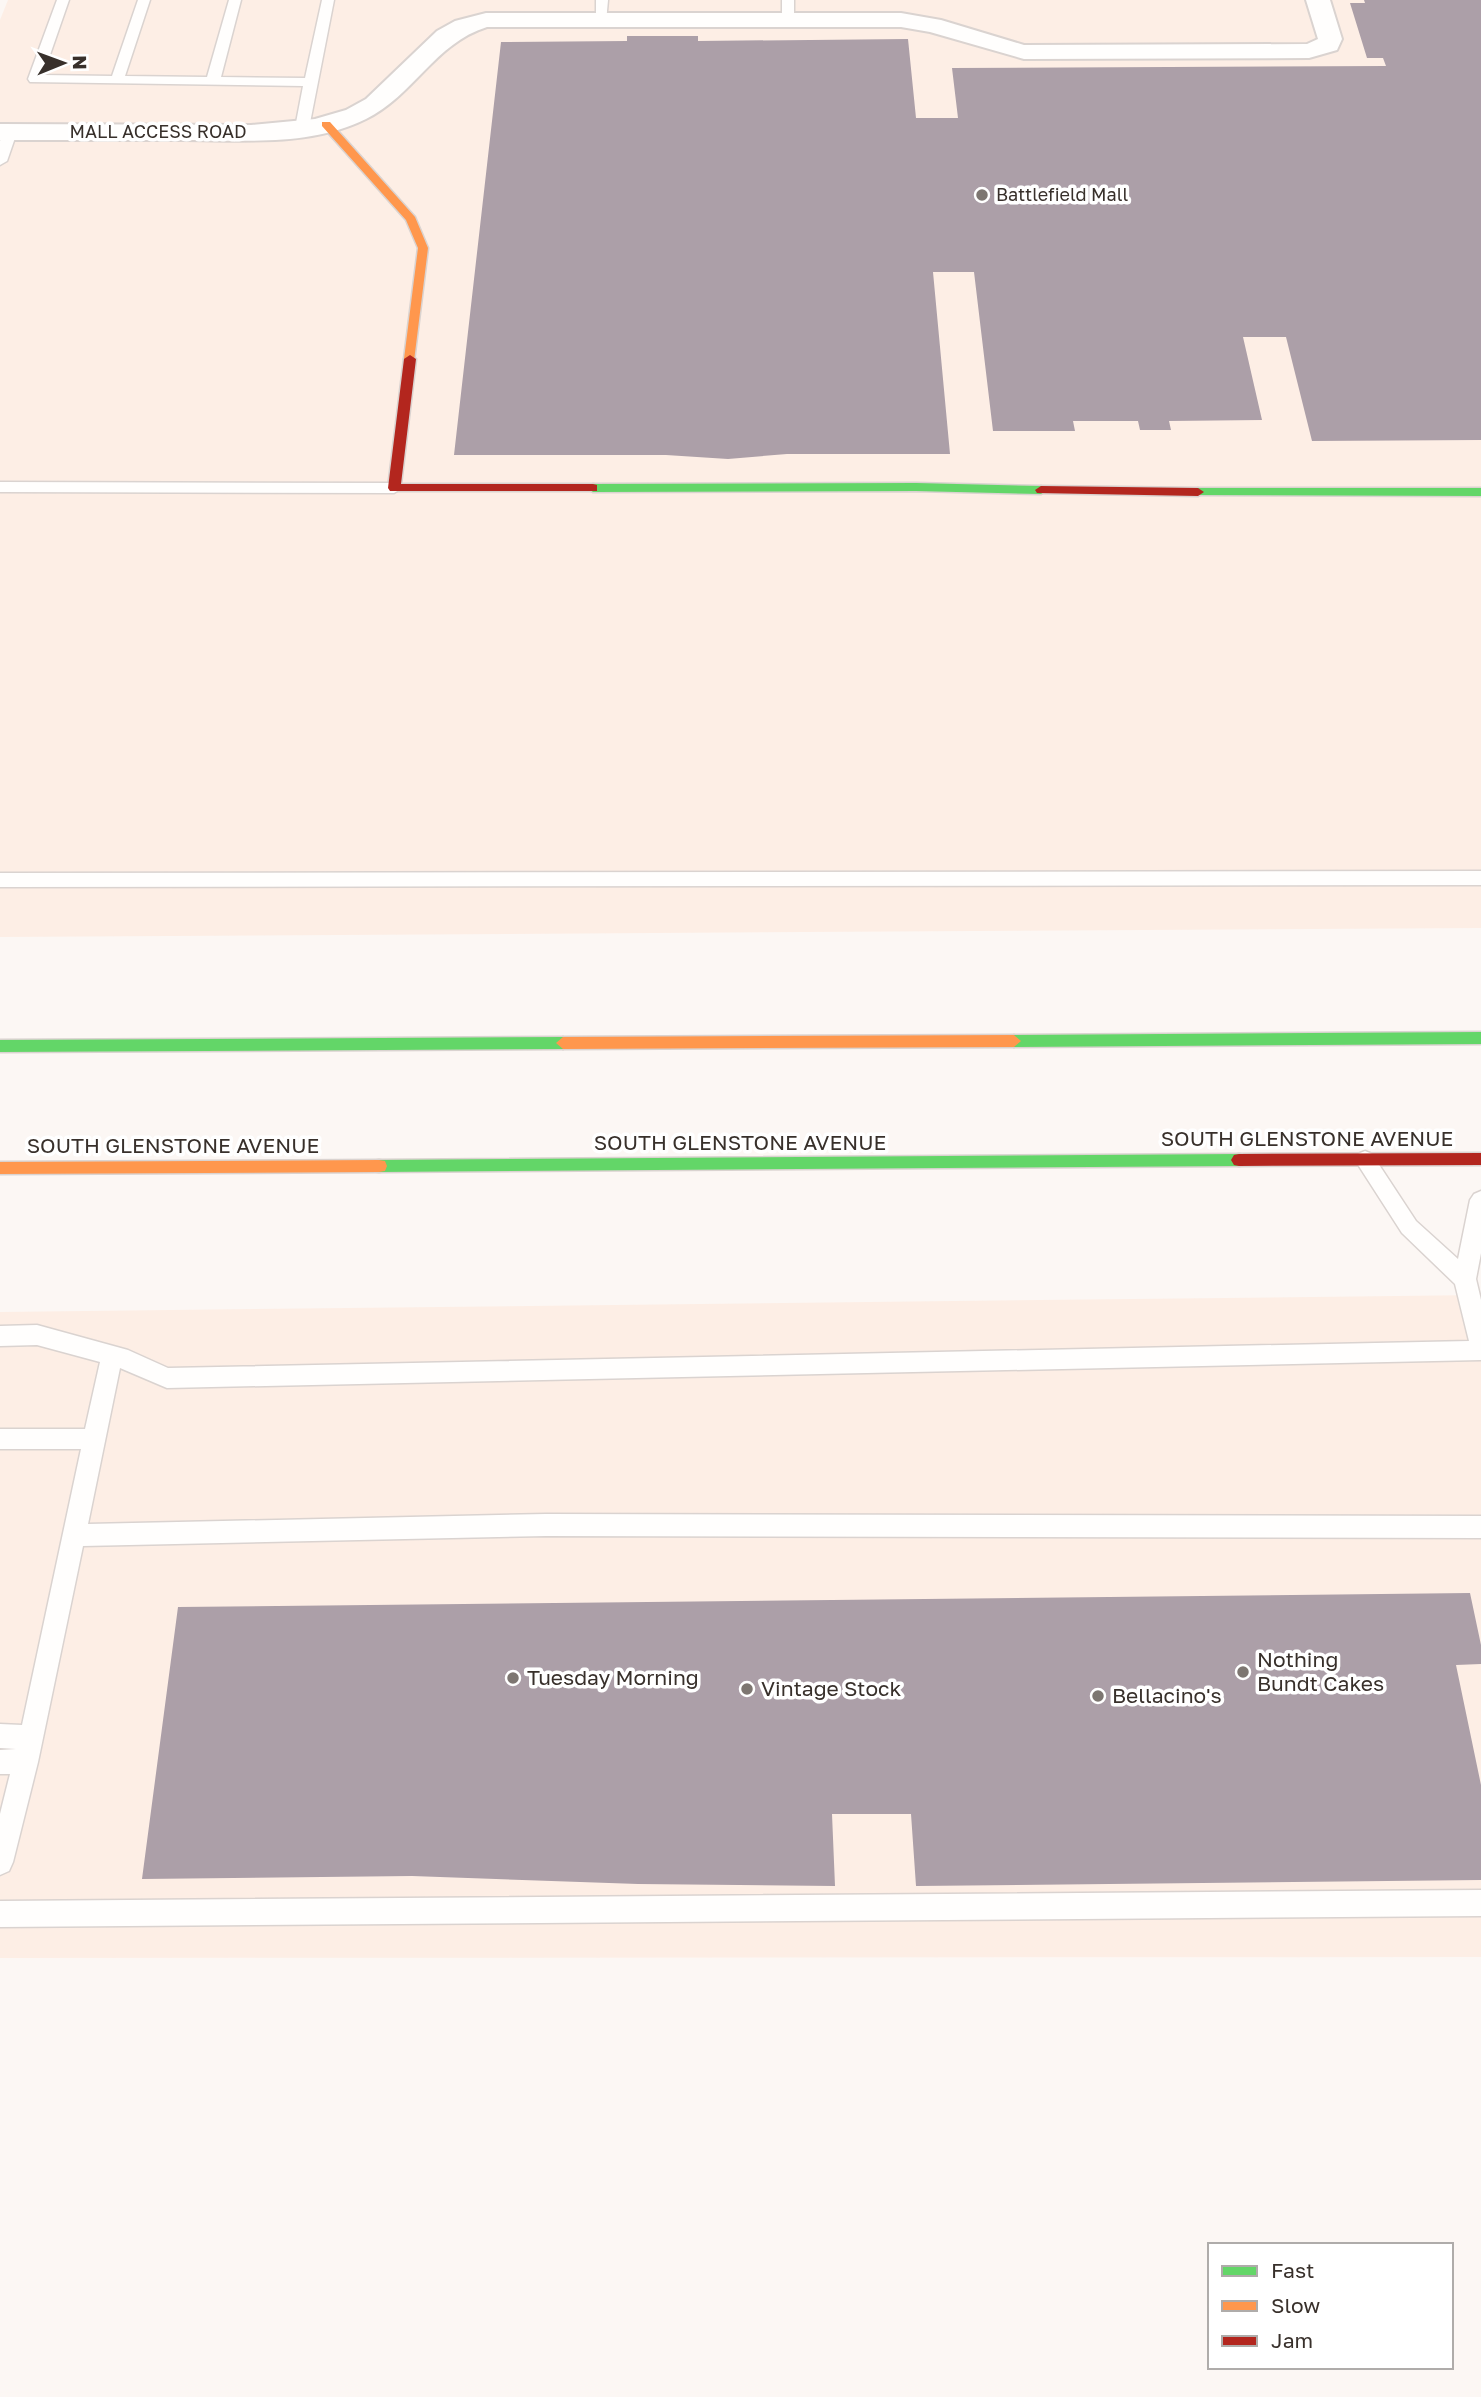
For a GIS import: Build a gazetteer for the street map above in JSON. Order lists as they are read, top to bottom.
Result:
{
  "streets": {
    "main road": ["SOUTH GLENSTONE AVENUE"],
    "street": ["MALL ACCESS ROAD"]
  },
  "places": [
    "Battlefield Mall",
    "Nothing Bundt Cakes",
    "Tuesday Morning",
    "Vintage Stock",
    "Bellacino's"
  ],
  "legend": ["Fast", "Slow", "Jam"],
  "north": "right"
}
